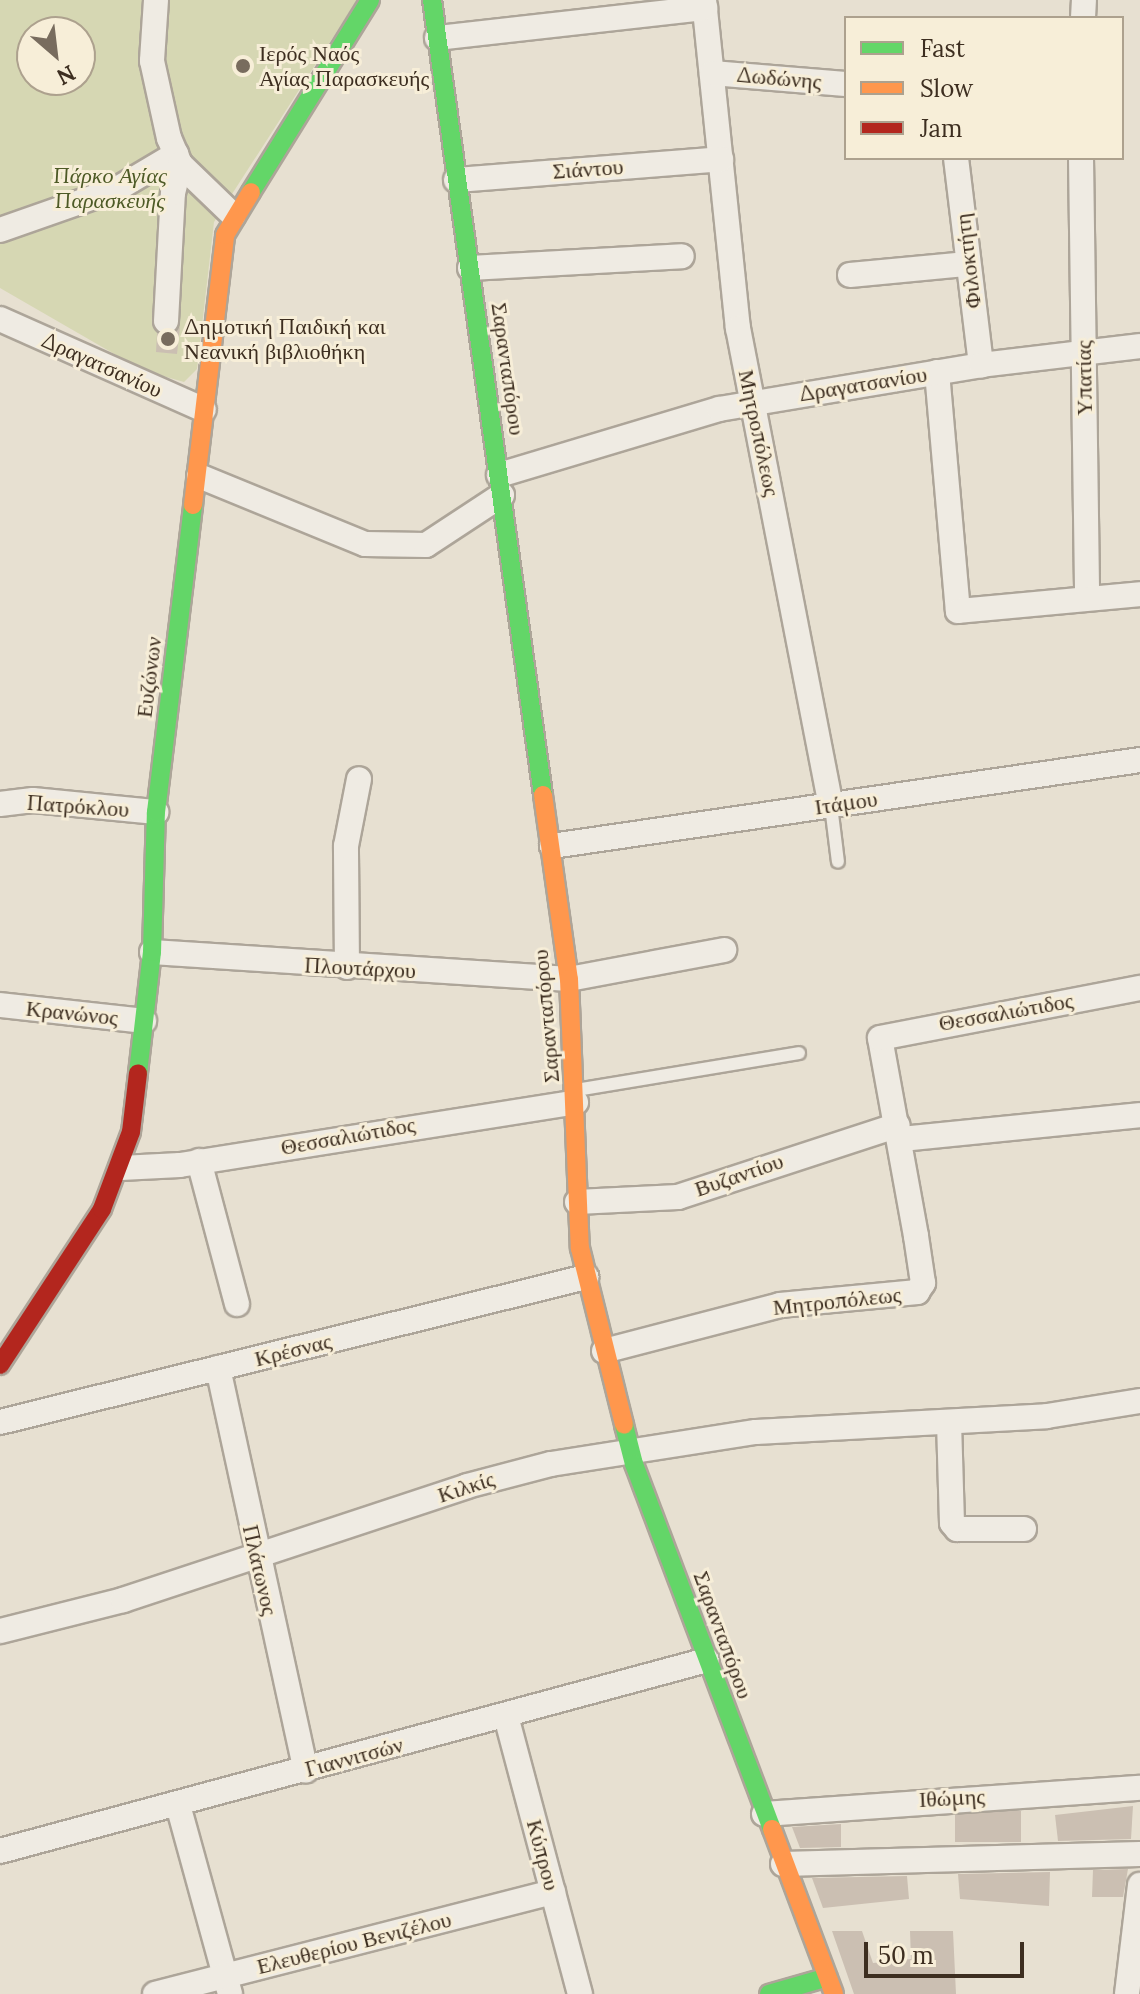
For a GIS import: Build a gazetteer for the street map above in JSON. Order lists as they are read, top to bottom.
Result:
{
  "streets": {
    "street": [
      "Δωδώνης",
      "Σιάντου",
      "Φιλοκτήτη",
      "Δραγατσανίου",
      "Σαρανταπόρου",
      "Υπατίας",
      "Μητροπόλεως",
      "Ευζώνων",
      "Ιτάμου",
      "Πατρόκλου",
      "Πλουτάρχου",
      "Θεσσαλιώτιδος",
      "Κρανώνος",
      "Βυζαντίου",
      "Κρέσνας",
      "Κιλκίς",
      "Πλάτωνος",
      "Γιαννιτσών",
      "Ιθώμης",
      "Κύπρου",
      "Ελευθερίου Βενιζέλου"
    ]
  },
  "crossings": [
    ["Δωδώνης", "Μητροπόλεως"],
    ["Σιάντου", "Σαρανταπόρου"],
    ["Σιάντου", "Μητροπόλεως"],
    ["Φιλοκτήτη", "Δραγατσανίου"],
    ["Δραγατσανίου", "Σαρανταπόρου"],
    ["Δραγατσανίου", "Υπατίας"],
    ["Δραγατσανίου", "Μητροπόλεως"],
    ["Δραγατσανίου", "Ευζώνων"],
    ["Σαρανταπόρου", "Μητροπόλεως"],
    ["Σαρανταπόρου", "Ιτάμου"],
    ["Σαρανταπόρου", "Πλουτάρχου"],
    ["Σαρανταπόρου", "Θεσσαλιώτιδος"],
    ["Σαρανταπόρου", "Βυζαντίου"],
    ["Σαρανταπόρου", "Κρέσνας"],
    ["Σαρανταπόρου", "Κιλκίς"],
    ["Σαρανταπόρου", "Γιαννιτσών"],
    ["Σαρανταπόρου", "Ιθώμης"],
    ["Μητροπόλεως", "Ιτάμου"],
    ["Μητροπόλεως", "Θεσσαλιώτιδος"],
    ["Μητροπόλεως", "Βυζαντίου"],
    ["Ευζώνων", "Πατρόκλου"],
    ["Ευζώνων", "Πλουτάρχου"],
    ["Ευζώνων", "Θεσσαλιώτιδος"],
    ["Ευζώνων", "Κρανώνος"],
    ["Κρέσνας", "Πλάτωνος"],
    ["Κιλκίς", "Πλάτωνος"],
    ["Πλάτωνος", "Γιαννιτσών"],
    ["Γιαννιτσών", "Κύπρου"],
    ["Κύπρου", "Ελευθερίου Βενιζέλου"]
  ],
  "parks": ["Πάρκο Αγίας Παρασκευής"],
  "places": ["Ιερός Ναός Αγίας Παρασκευής", "Δημοτική Παιδική και Νεανική βιβλιοθήκη"],
  "legend": ["Fast", "Slow", "Jam"],
  "scale_bar": "50 m",
  "north": "bottom right"
}
